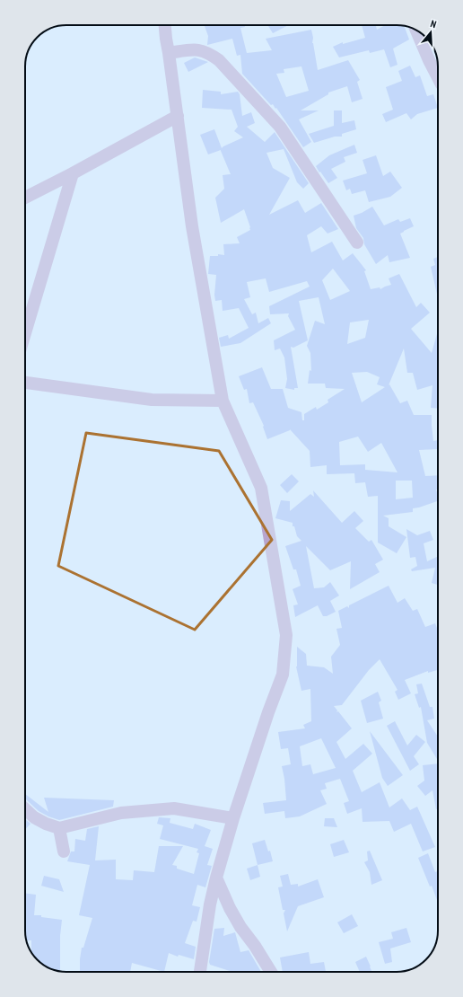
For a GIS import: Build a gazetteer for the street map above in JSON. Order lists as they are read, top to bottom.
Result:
{
  "north": "top"
}
